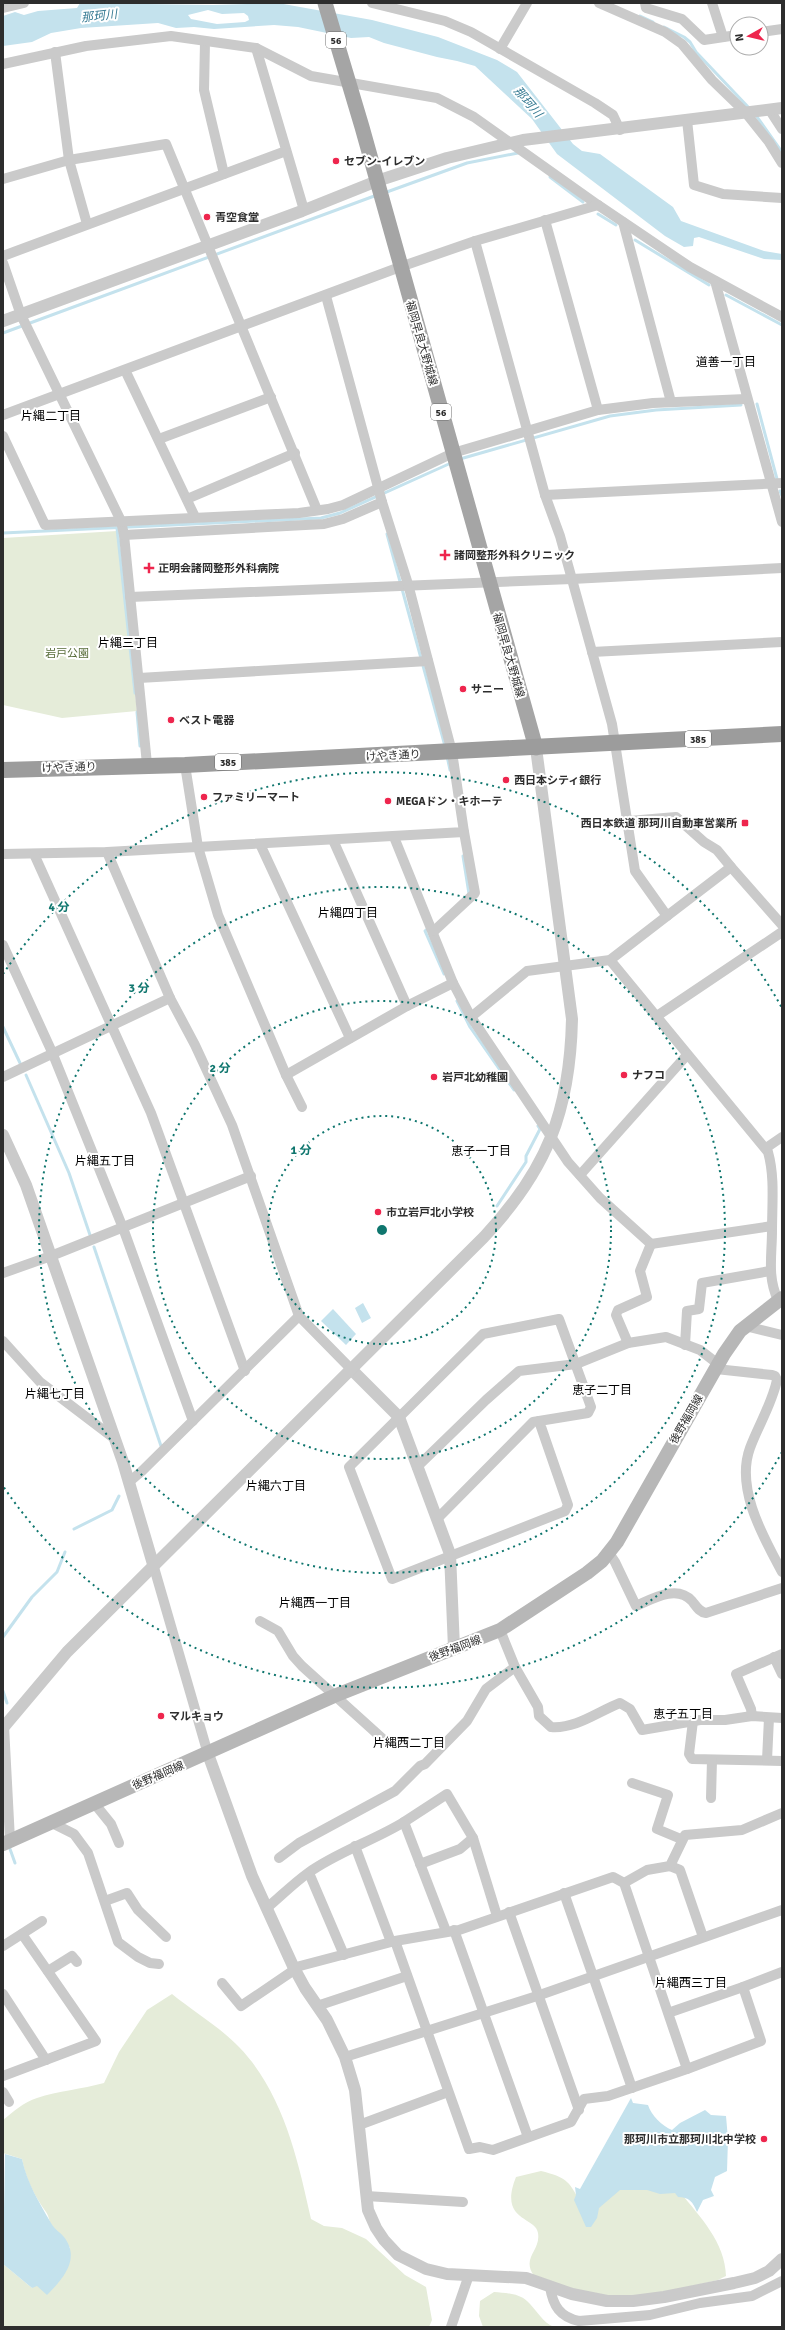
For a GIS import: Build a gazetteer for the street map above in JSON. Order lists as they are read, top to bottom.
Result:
{
  "streets": {
    "highway": ["385", "けやき通り"],
    "main road": ["56", "福岡早良大野城線", "後野福岡線"]
  },
  "crossings": [
    ["56", "福岡早良大野城線"],
    ["福岡早良大野城線", "けやき通り"]
  ],
  "districts": [
    "道善一丁目",
    "片縄二丁目",
    "片縄三丁目",
    "片縄四丁目",
    "恵子一丁目",
    "片縄五丁目",
    "恵子二丁目",
    "片縄七丁目",
    "片縄六丁目",
    "片縄西一丁目",
    "恵子五丁目",
    "片縄西二丁目",
    "片縄西三丁目"
  ],
  "water": ["那珂川"],
  "parks": ["岩戸公園"],
  "places": {
    "other": [
      "セブン-イレブン",
      "青空食堂",
      "サニー",
      "ベスト電器",
      "西日本シティ銀行",
      "ファミリーマート",
      "MEGAドン・キホーテ",
      "ナフコ",
      "岩戸北幼稚園",
      "市立岩戸北小学校",
      "マルキョウ",
      "那珂川市立那珂川北中学校"
    ],
    "health": ["諸岡整形外科クリニック", "正明会諸岡整形外科病院"],
    "transit": ["西日本鉄道 那珂川自動車営業所"]
  },
  "north": "left",
  "rings": [
    "4 分",
    "3 分",
    "2 分",
    "1 分"
  ]
}
